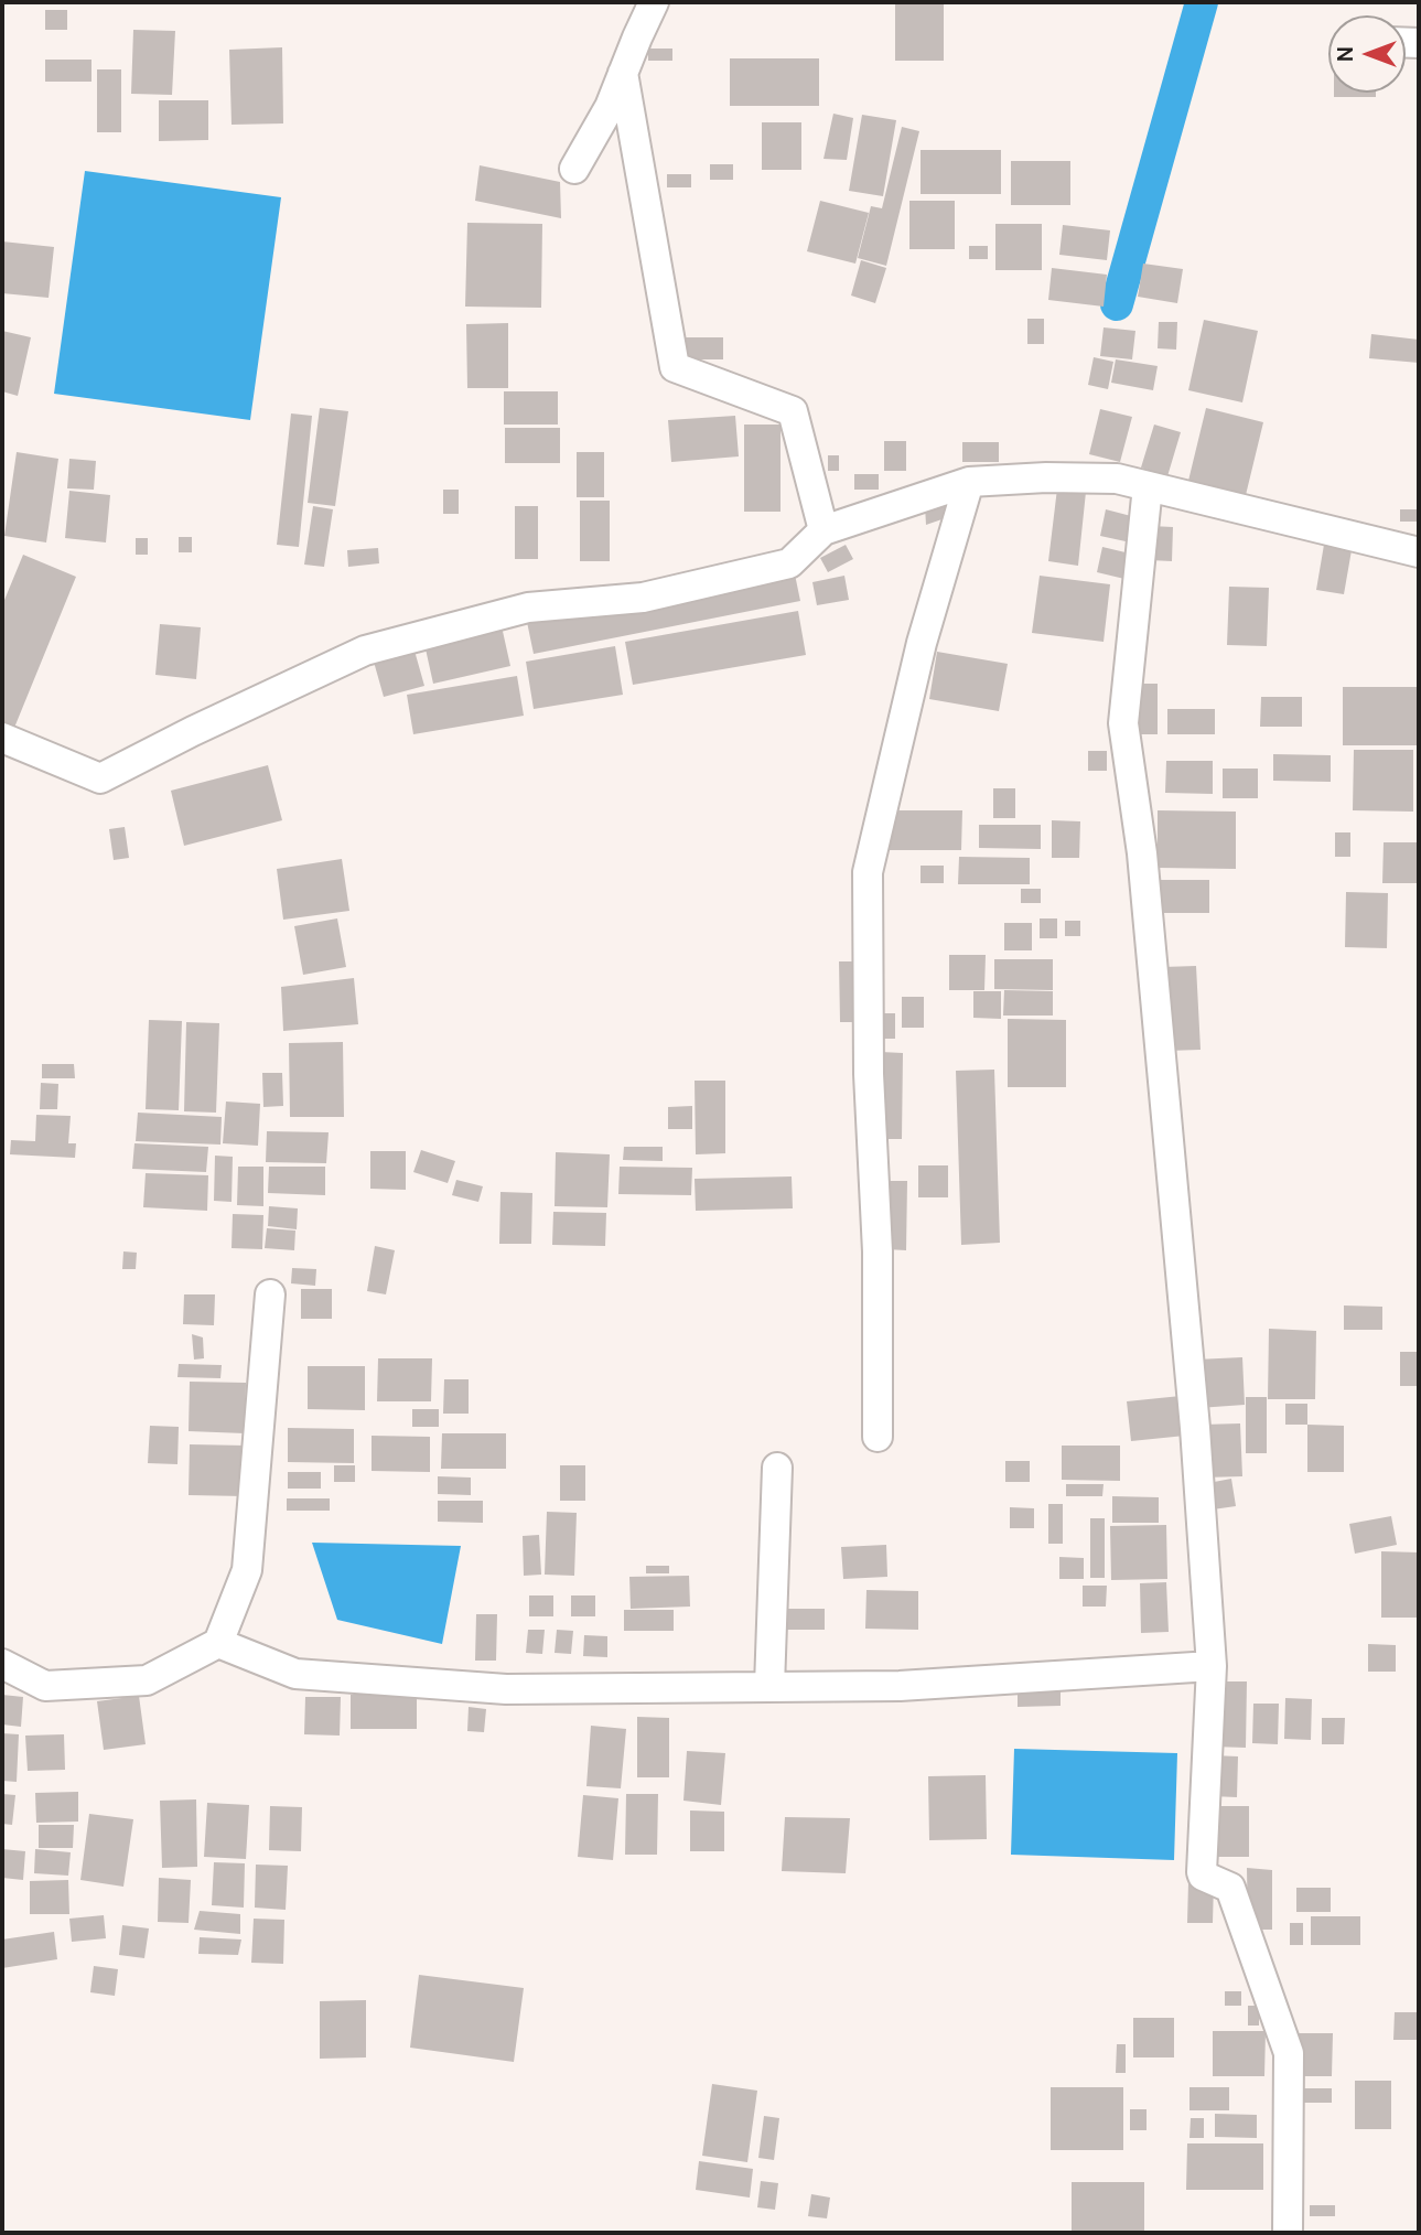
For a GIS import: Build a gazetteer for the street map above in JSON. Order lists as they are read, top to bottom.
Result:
{
  "north": "left"
}
